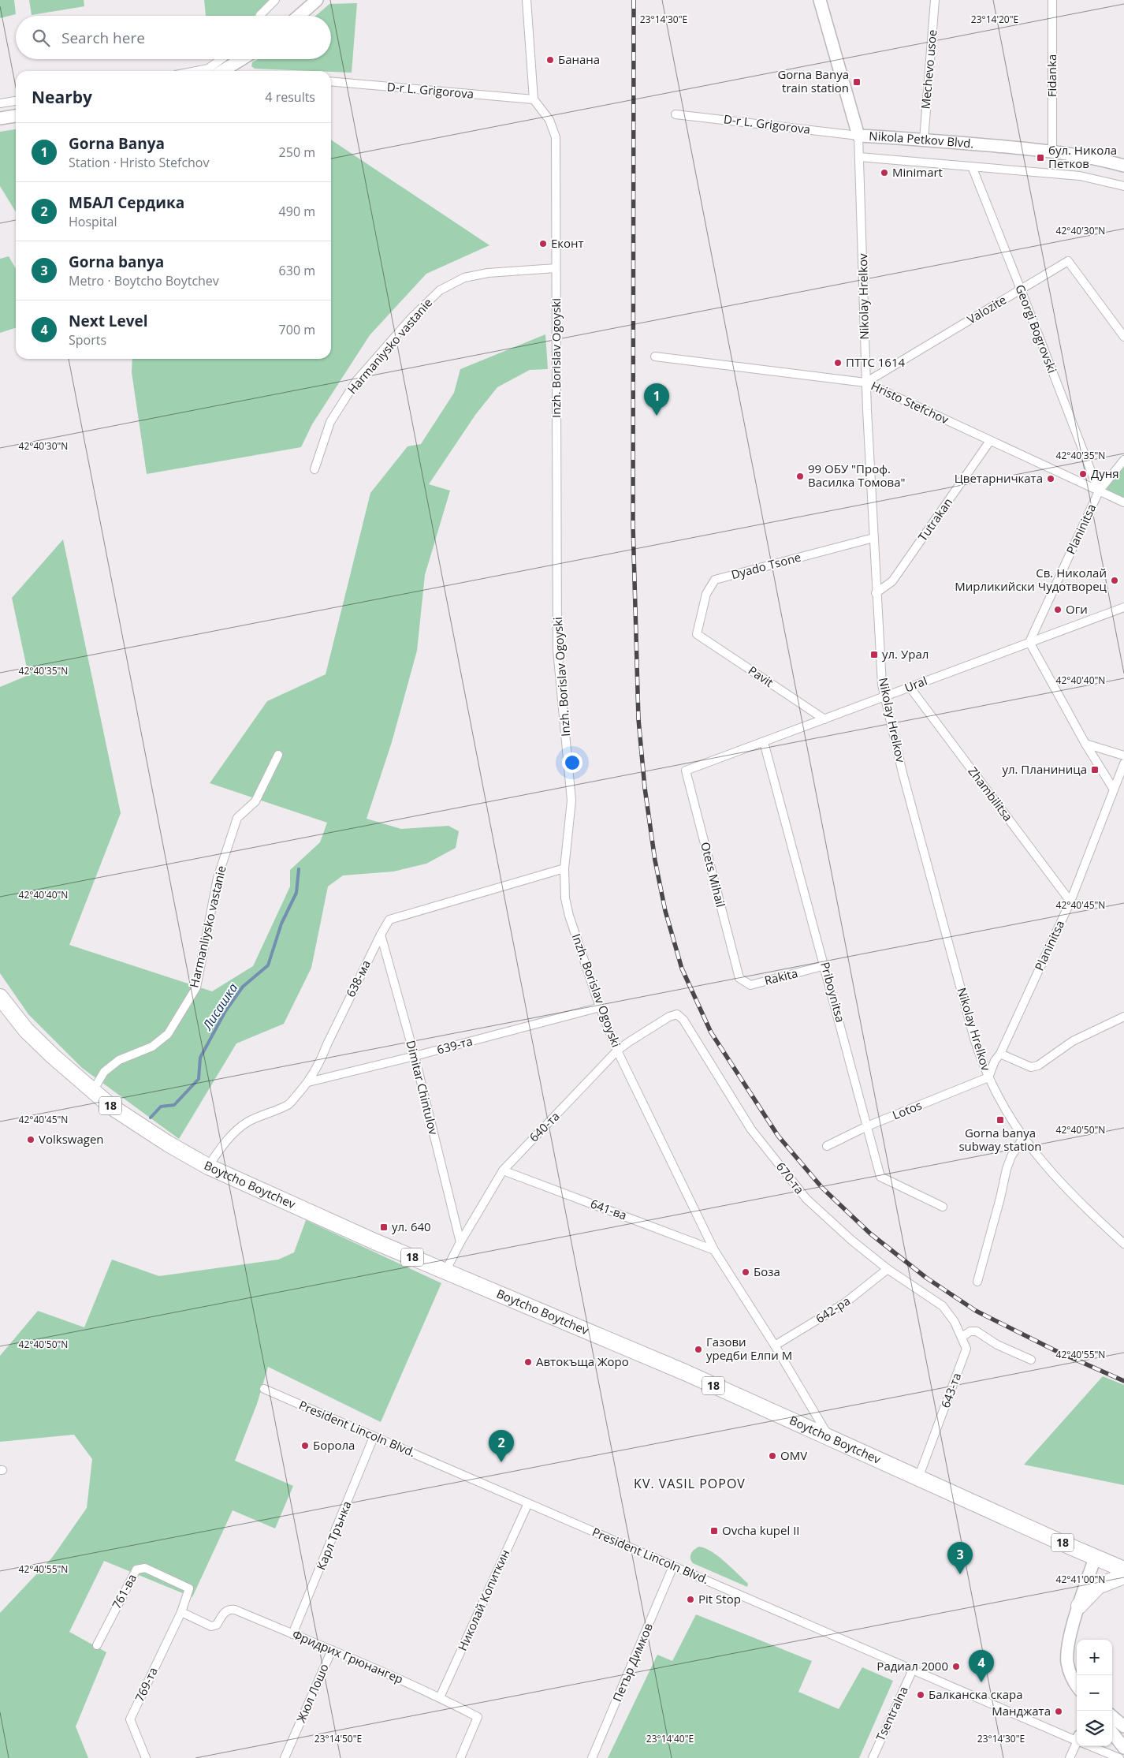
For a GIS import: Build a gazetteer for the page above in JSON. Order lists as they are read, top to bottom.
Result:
{
  "streets": {
    "highway": ["18", "Boytcho Boytchev"],
    "street": [
      "Mechevo usoe",
      "Fidanka",
      "D-r L. Grigorova",
      "Nikola Petkov Blvd.",
      "Nikolay Hrelkov",
      "Valozite",
      "Georgi Bogrovski",
      "Harmaniysko vastanie",
      "Inzh. Borislav Ogoyski",
      "Hristo Stefchov",
      "Tutrakan",
      "Planinitsa",
      "Dyado Tsone",
      "Pavit",
      "Ural",
      "Zhambilitsa",
      "Otets Mihail",
      "Harmanliysko vastanie",
      "Rakita",
      "638-ма",
      "Priboynitsa",
      "639-та",
      "Dimitar Chintulov",
      "Lotos",
      "640-та",
      "670-та",
      "641-ва",
      "642-ра",
      "643-та",
      "President Lincoln Blvd.",
      "Карл Трънка",
      "761-ва",
      "Николай Копиткин",
      "Фридрих Грюнангер",
      "Петър Димков",
      "769-та",
      "Жюл Лошо",
      "Tsentralna"
    ]
  },
  "crossings": [
    ["Mechevo usoe", "Nikola Petkov Blvd."],
    ["Fidanka", "Nikola Petkov Blvd."],
    ["D-r L. Grigorova", "Nikola Petkov Blvd."],
    ["D-r L. Grigorova", "Nikolay Hrelkov"],
    ["D-r L. Grigorova", "Inzh. Borislav Ogoyski"],
    ["Nikola Petkov Blvd.", "Nikolay Hrelkov"],
    ["Nikola Petkov Blvd.", "Georgi Bogrovski"],
    ["Nikolay Hrelkov", "Valozite"],
    ["Nikolay Hrelkov", "Hristo Stefchov"],
    ["Nikolay Hrelkov", "Tutrakan"],
    ["Nikolay Hrelkov", "Planinitsa"],
    ["Nikolay Hrelkov", "Dyado Tsone"],
    ["Nikolay Hrelkov", "Ural"],
    ["Nikolay Hrelkov", "Lotos"],
    ["Valozite", "Georgi Bogrovski"],
    ["Valozite", "Hristo Stefchov"],
    ["Georgi Bogrovski", "Hristo Stefchov"],
    ["Georgi Bogrovski", "Planinitsa"],
    ["Harmaniysko vastanie", "Inzh. Borislav Ogoyski"],
    ["Inzh. Borislav Ogoyski", "638-ма"],
    ["Inzh. Borislav Ogoyski", "639-та"],
    ["Inzh. Borislav Ogoyski", "640-та"],
    ["Inzh. Borislav Ogoyski", "Boytcho Boytchev"],
    ["Inzh. Borislav Ogoyski", "641-ва"],
    ["Inzh. Borislav Ogoyski", "642-ра"],
    ["Hristo Stefchov", "Tutrakan"],
    ["Hristo Stefchov", "Planinitsa"],
    ["Planinitsa", "Ural"],
    ["Planinitsa", "Zhambilitsa"],
    ["Planinitsa", "Lotos"],
    ["Dyado Tsone", "Pavit"],
    ["Pavit", "Ural"],
    ["Ural", "Zhambilitsa"],
    ["Ural", "Otets Mihail"],
    ["Ural", "Priboynitsa"],
    ["Otets Mihail", "Rakita"],
    ["Harmanliysko vastanie", "Boytcho Boytchev"],
    ["Rakita", "Priboynitsa"],
    ["638-ма", "639-та"],
    ["638-ма", "Dimitar Chintulov"],
    ["638-ма", "Boytcho Boytchev"],
    ["Priboynitsa", "Lotos"],
    ["639-та", "Dimitar Chintulov"],
    ["Dimitar Chintulov", "640-та"],
    ["640-та", "670-та"],
    ["640-та", "Boytcho Boytchev"],
    ["640-та", "641-ва"],
    ["670-та", "642-ра"],
    ["670-та", "643-та"],
    ["Boytcho Boytchev", "643-та"],
    ["President Lincoln Blvd.", "Карл Трънка"],
    ["President Lincoln Blvd.", "Николай Копиткин"],
    ["President Lincoln Blvd.", "Петър Димков"],
    ["President Lincoln Blvd.", "Tsentralna"],
    ["Карл Трънка", "Фридрих Грюнангер"],
    ["761-ва", "Фридрих Грюнангер"],
    ["761-ва", "769-та"],
    ["Николай Копиткин", "Фридрих Грюнангер"],
    ["Фридрих Грюнангер", "769-та"],
    ["Фридрих Грюнангер", "Жюл Лошо"]
  ],
  "districts": ["KV. VASIL POPOV"],
  "water": ["Лисашка"],
  "places": {
    "other": [
      "Банана",
      "Minimart",
      "Еконт",
      "ПТТС 1614",
      "Дуня",
      "99 ОБУ \"Проф. Василка Томова\"",
      "Цветарничката",
      "Св. Николай Мирликийски Чудотворец",
      "Оги",
      "Volkswagen",
      "Боза",
      "Газови уредби Елпи М",
      "Автокъща Жоро",
      "Борола",
      "OMV",
      "Pit Stop",
      "Радиал 2000",
      "Балканска скара",
      "Манджата"
    ],
    "transit": [
      "Gorna Banya train station",
      "бул. Никола Петков",
      "ул. Урал",
      "ул. Планиница",
      "Gorna banya subway station",
      "ул. 640",
      "Ovcha kupel II"
    ]
  },
  "page": {
    "search": "Search here",
    "heading": ["Nearby", "4 results"],
    "list": [
      {
        "mark": "1",
        "name": "Gorna Banya",
        "note": "Station · Hristo Stefchov",
        "value": "250 m"
      },
      {
        "mark": "2",
        "name": "МБАЛ Сердика",
        "note": "Hospital",
        "value": "490 m"
      },
      {
        "mark": "3",
        "name": "Gorna banya",
        "note": "Metro · Boytcho Boytchev",
        "value": "630 m"
      },
      {
        "mark": "4",
        "name": "Next Level",
        "note": "Sports",
        "value": "700 m"
      }
    ],
    "pins": [
      "1",
      "2",
      "3",
      "4"
    ],
    "map_buttons": ["+", "−"]
  },
  "coordinates": [
    "23°14'30\"E",
    "23°14'20\"E",
    "42°40'30\"N",
    "42°40'35\"N",
    "42°40'40\"N",
    "42°40'45\"N",
    "42°40'50\"N",
    "42°40'55\"N",
    "42°41'00\"N",
    "23°14'50\"E",
    "23°14'40\"E"
  ]
}
